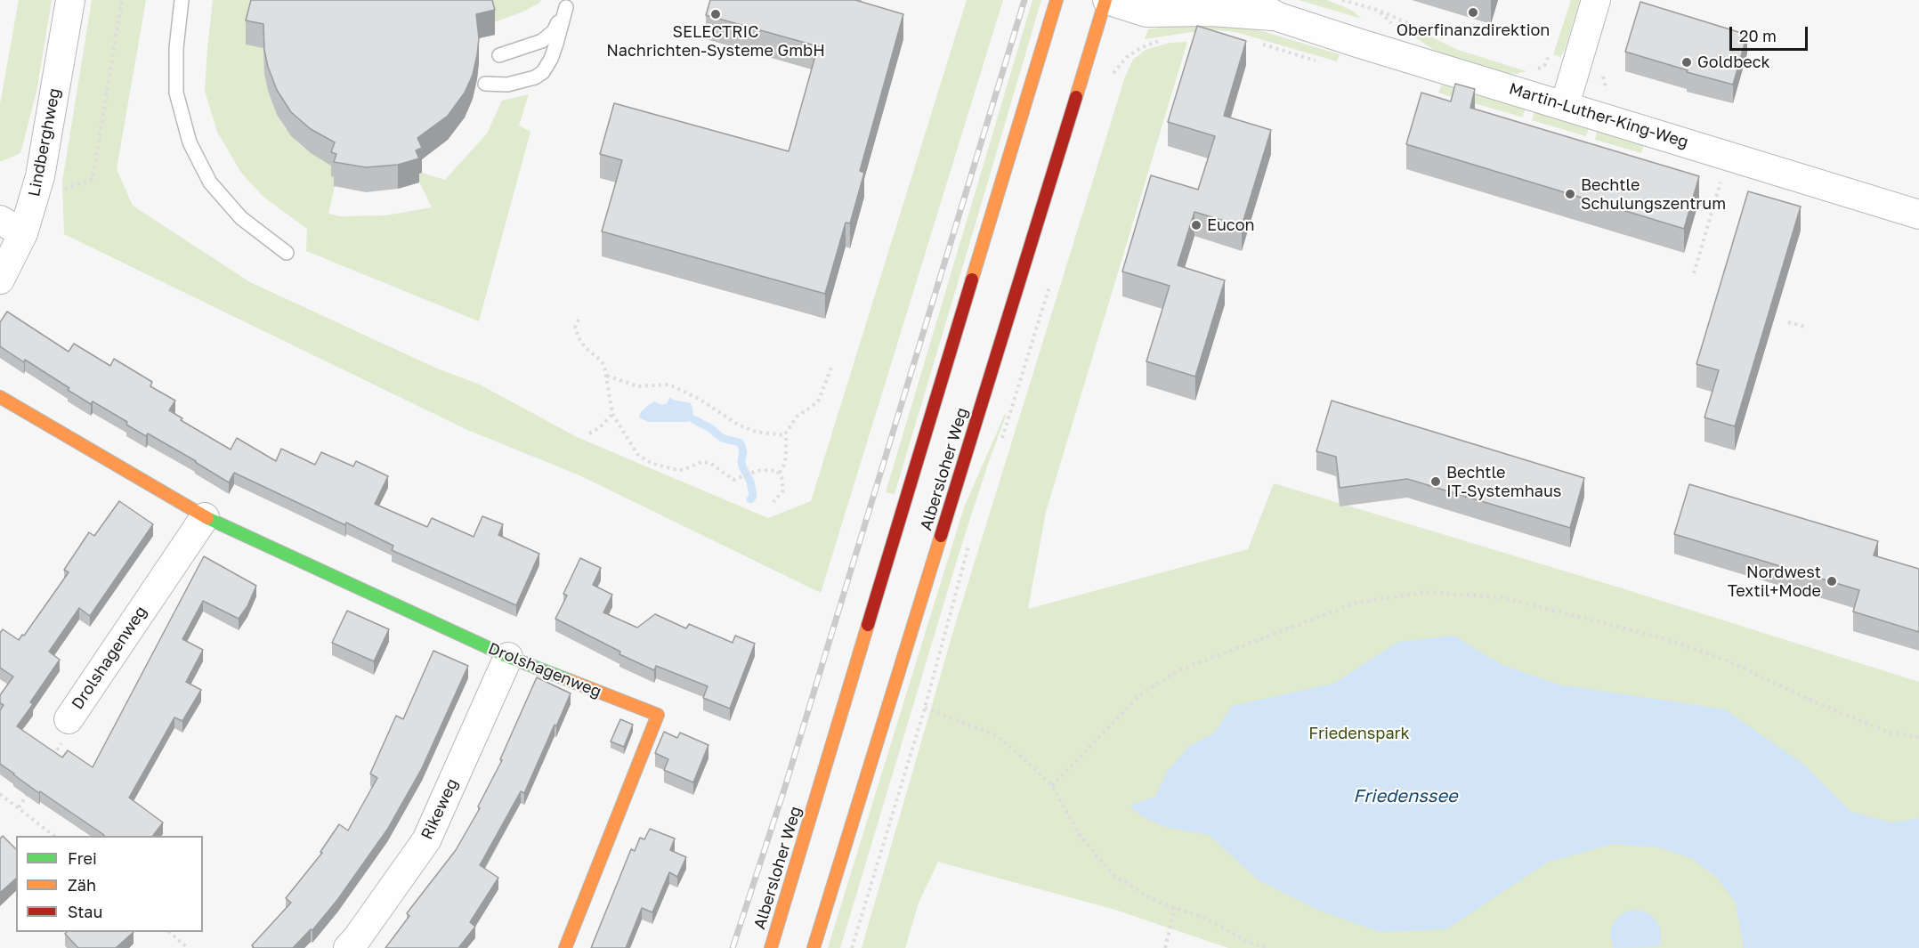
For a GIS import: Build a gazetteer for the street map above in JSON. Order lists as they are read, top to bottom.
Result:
{
  "streets": {
    "main road": ["Albersloher Weg", "Drolshagenweg"],
    "street": ["Martin-Luther-King-Weg", "Lindberghweg", "Rikeweg"]
  },
  "crossings": [
    ["Martin-Luther-King-Weg", "Albersloher Weg"],
    ["Drolshagenweg", "Rikeweg"]
  ],
  "water": ["Friedenssee"],
  "parks": ["Friedenspark"],
  "places": [
    "Oberfinanzdirektion",
    "SELECTRIC Nachrichten-Systeme GmbH",
    "Goldbeck",
    "Bechtle Schulungszentrum",
    "Eucon",
    "Bechtle IT-Systemhaus",
    "Nordwest Textil+Mode"
  ],
  "legend": ["Frei", "Zäh", "Stau"],
  "scale_bar": "20 m"
}
